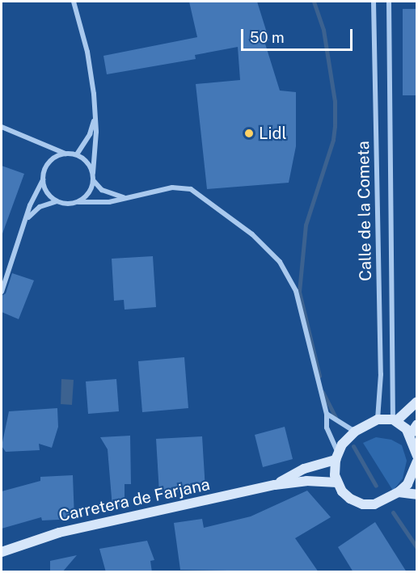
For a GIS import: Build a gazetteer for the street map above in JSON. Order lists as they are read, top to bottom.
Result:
{
  "streets": {
    "main road": ["Carretera de Farjana"],
    "street": ["Calle de la Cometa"]
  },
  "places": ["Lidl"],
  "scale_bar": "50 m"
}
